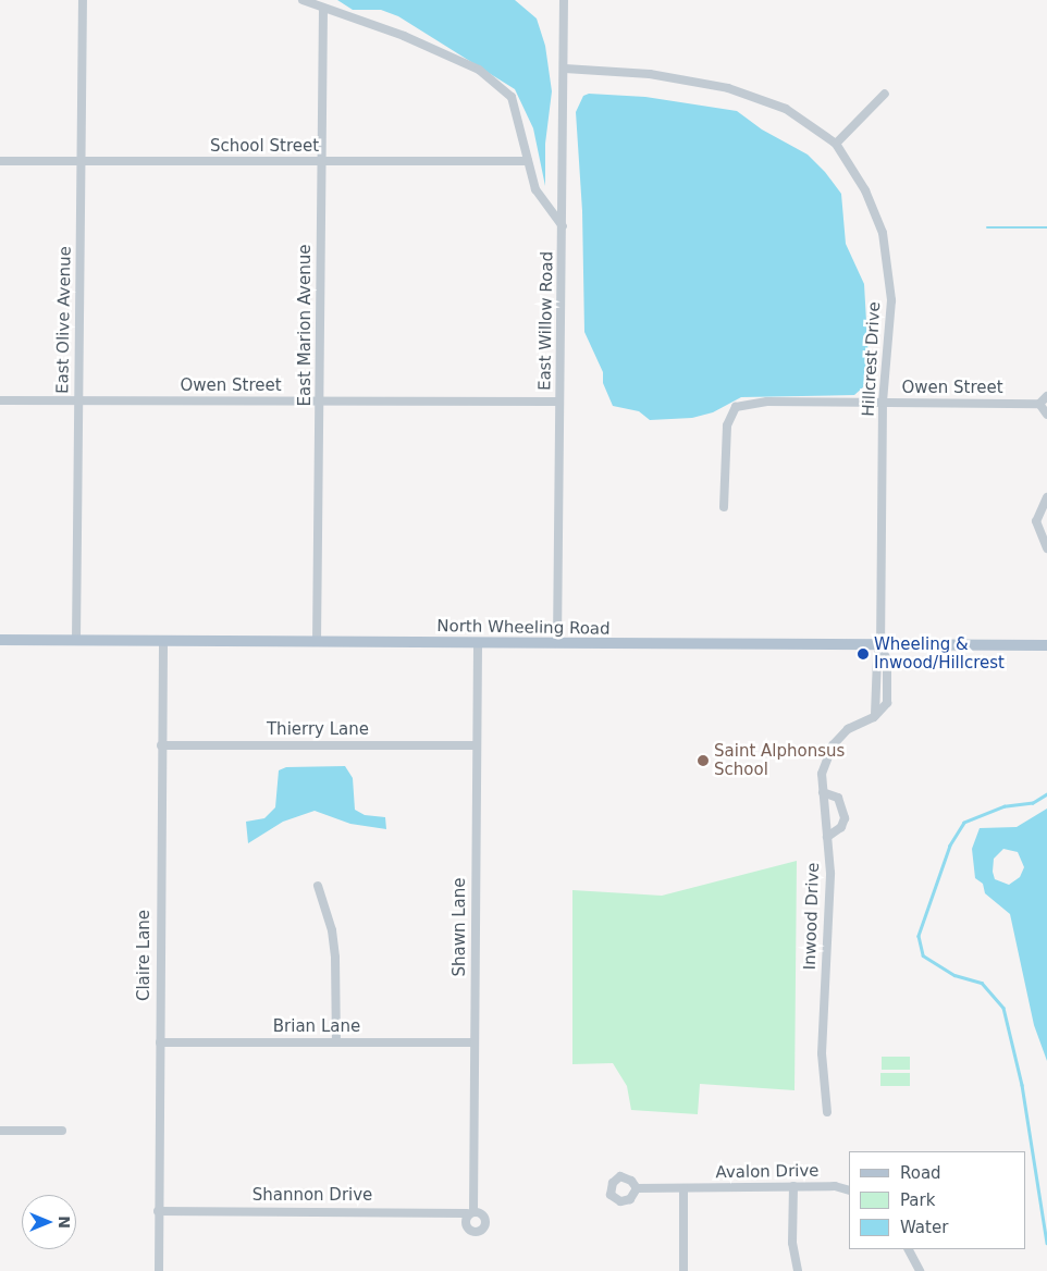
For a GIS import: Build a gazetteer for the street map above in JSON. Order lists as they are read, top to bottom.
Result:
{
  "streets": {
    "main road": ["North Wheeling Road"],
    "street": [
      "School Street",
      "East Olive Avenue",
      "East Willow Road",
      "East Marion Avenue",
      "Hillcrest Drive",
      "Owen Street",
      "Thierry Lane",
      "Inwood Drive",
      "Shawn Lane",
      "Claire Lane",
      "Brian Lane",
      "Avalon Drive",
      "Shannon Drive"
    ]
  },
  "crossings": [
    ["School Street", "East Olive Avenue"],
    ["School Street", "East Marion Avenue"],
    ["East Olive Avenue", "Owen Street"],
    ["East Olive Avenue", "North Wheeling Road"],
    ["East Willow Road", "Hillcrest Drive"],
    ["East Willow Road", "Owen Street"],
    ["East Willow Road", "North Wheeling Road"],
    ["East Marion Avenue", "Owen Street"],
    ["East Marion Avenue", "North Wheeling Road"],
    ["Hillcrest Drive", "Owen Street"],
    ["Hillcrest Drive", "North Wheeling Road"],
    ["Hillcrest Drive", "Inwood Drive"],
    ["North Wheeling Road", "Inwood Drive"],
    ["North Wheeling Road", "Shawn Lane"],
    ["North Wheeling Road", "Claire Lane"],
    ["Thierry Lane", "Shawn Lane"],
    ["Thierry Lane", "Claire Lane"],
    ["Shawn Lane", "Brian Lane"],
    ["Shawn Lane", "Shannon Drive"],
    ["Claire Lane", "Brian Lane"],
    ["Claire Lane", "Shannon Drive"]
  ],
  "places": ["Wheeling & Inwood/Hillcrest", "Saint Alphonsus School"],
  "legend": ["Road", "Park", "Water"],
  "north": "right"
}
